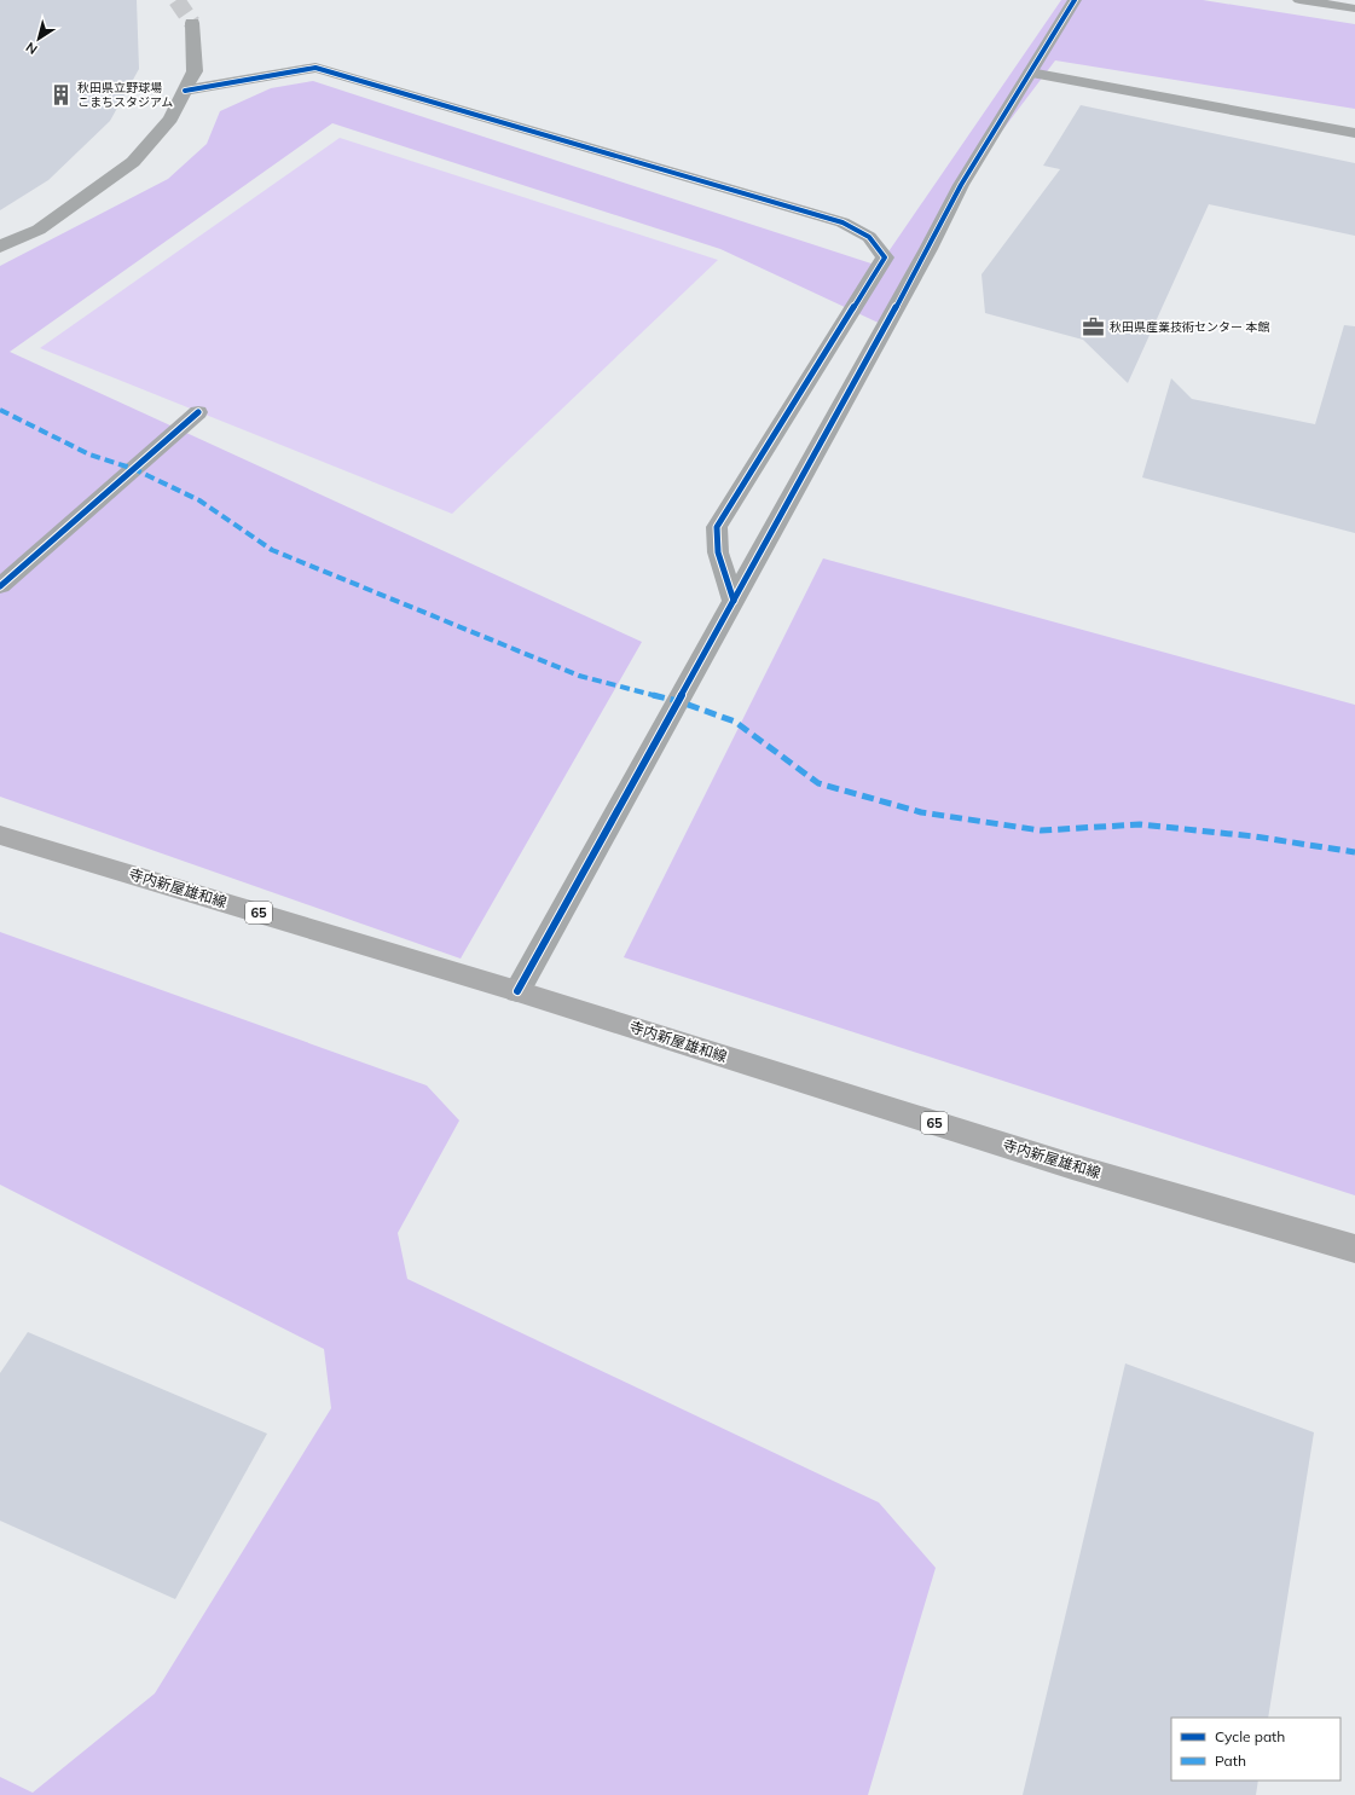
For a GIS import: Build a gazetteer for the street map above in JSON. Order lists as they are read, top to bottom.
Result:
{
  "streets": {
    "main road": ["寺内新屋雄和線", "65"]
  },
  "places": {
    "building": ["秋田県立野球場 こまちスタジアム"],
    "office": ["秋田県産業技術センター 本館"]
  },
  "legend": ["Cycle path", "Path"],
  "north": "bottom left"
}
